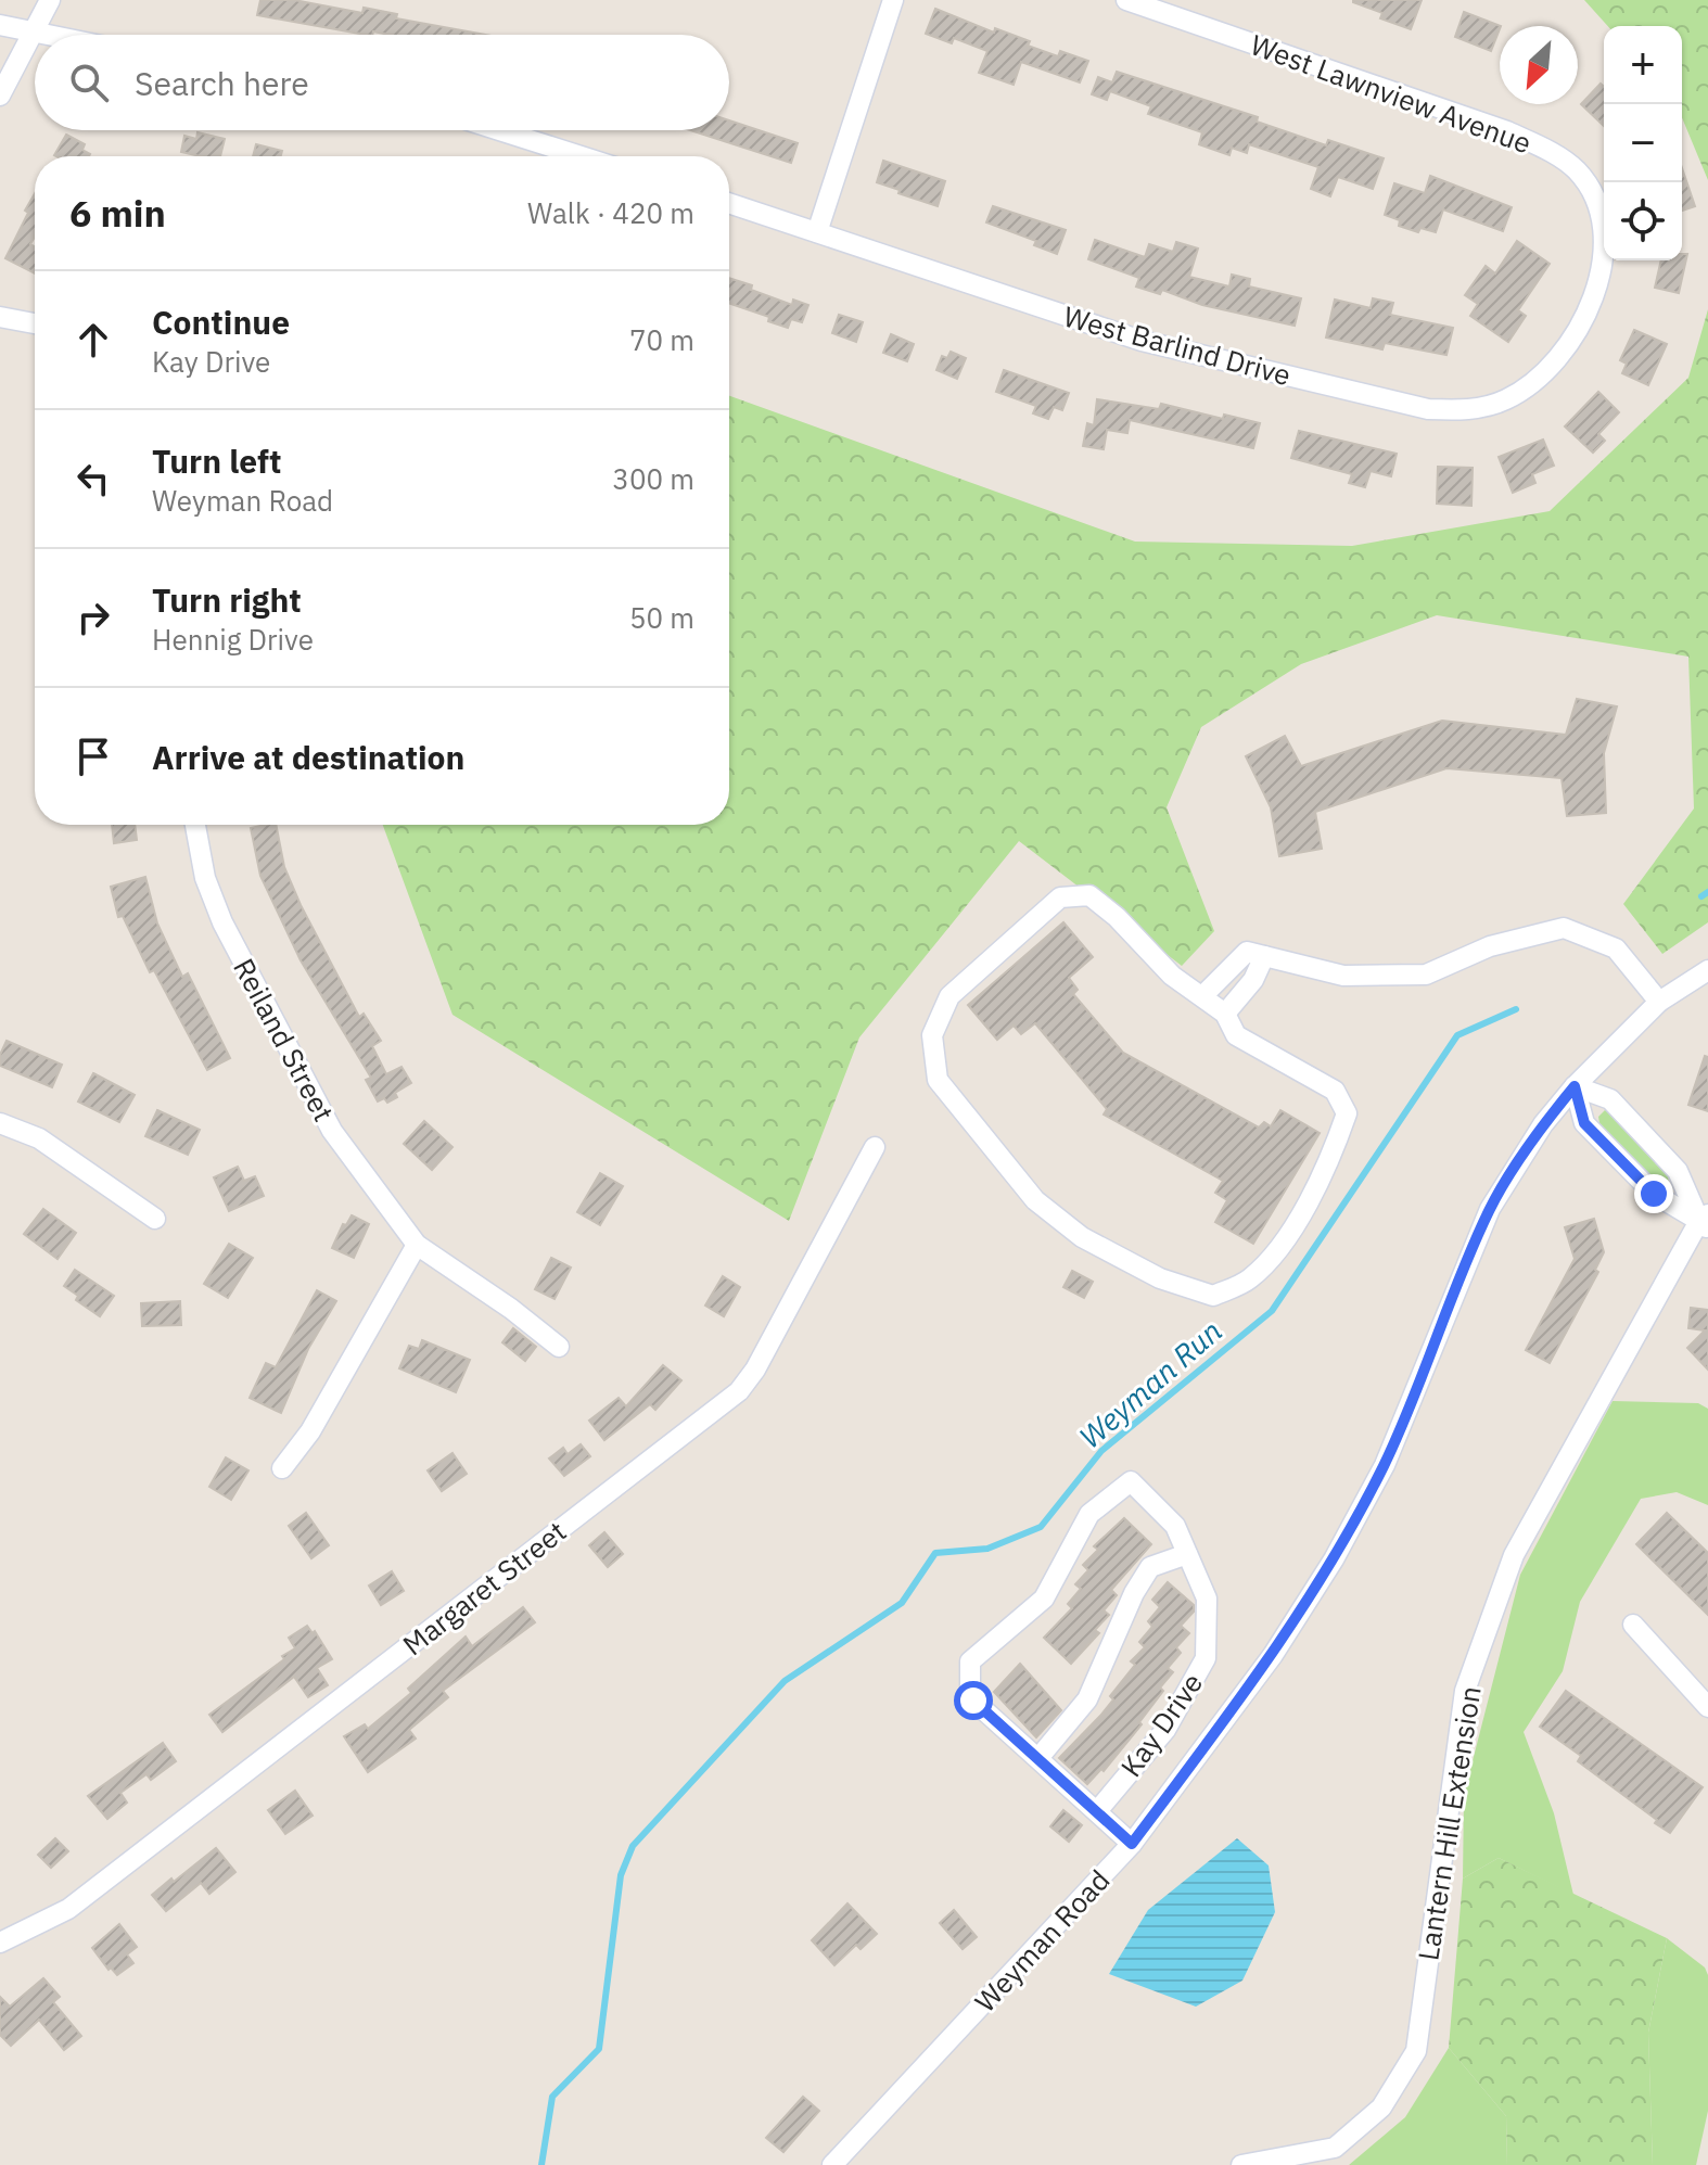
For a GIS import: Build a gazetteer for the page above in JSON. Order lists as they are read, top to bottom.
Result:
{
  "streets": {
    "street": [
      "West Lawnview Avenue",
      "West Barlind Drive",
      "Reiland Street",
      "Margaret Street",
      "Kay Drive",
      "Lantern Hill Extension",
      "Weyman Road"
    ]
  },
  "crossings": [
    ["West Lawnview Avenue", "West Barlind Drive"],
    ["Kay Drive", "Weyman Road"]
  ],
  "water": ["Weyman Run"],
  "north": "bottom left",
  "page": {
    "map_buttons": ["+", "−"],
    "search": "Search here",
    "heading": ["6 min", "Walk · 420 m"],
    "list": [
      ["Continue", "Kay Drive", "70 m"],
      ["Turn left", "Weyman Road", "300 m"],
      ["Turn right", "Hennig Drive", "50 m"],
      "Arrive at destination"
    ]
  }
}
